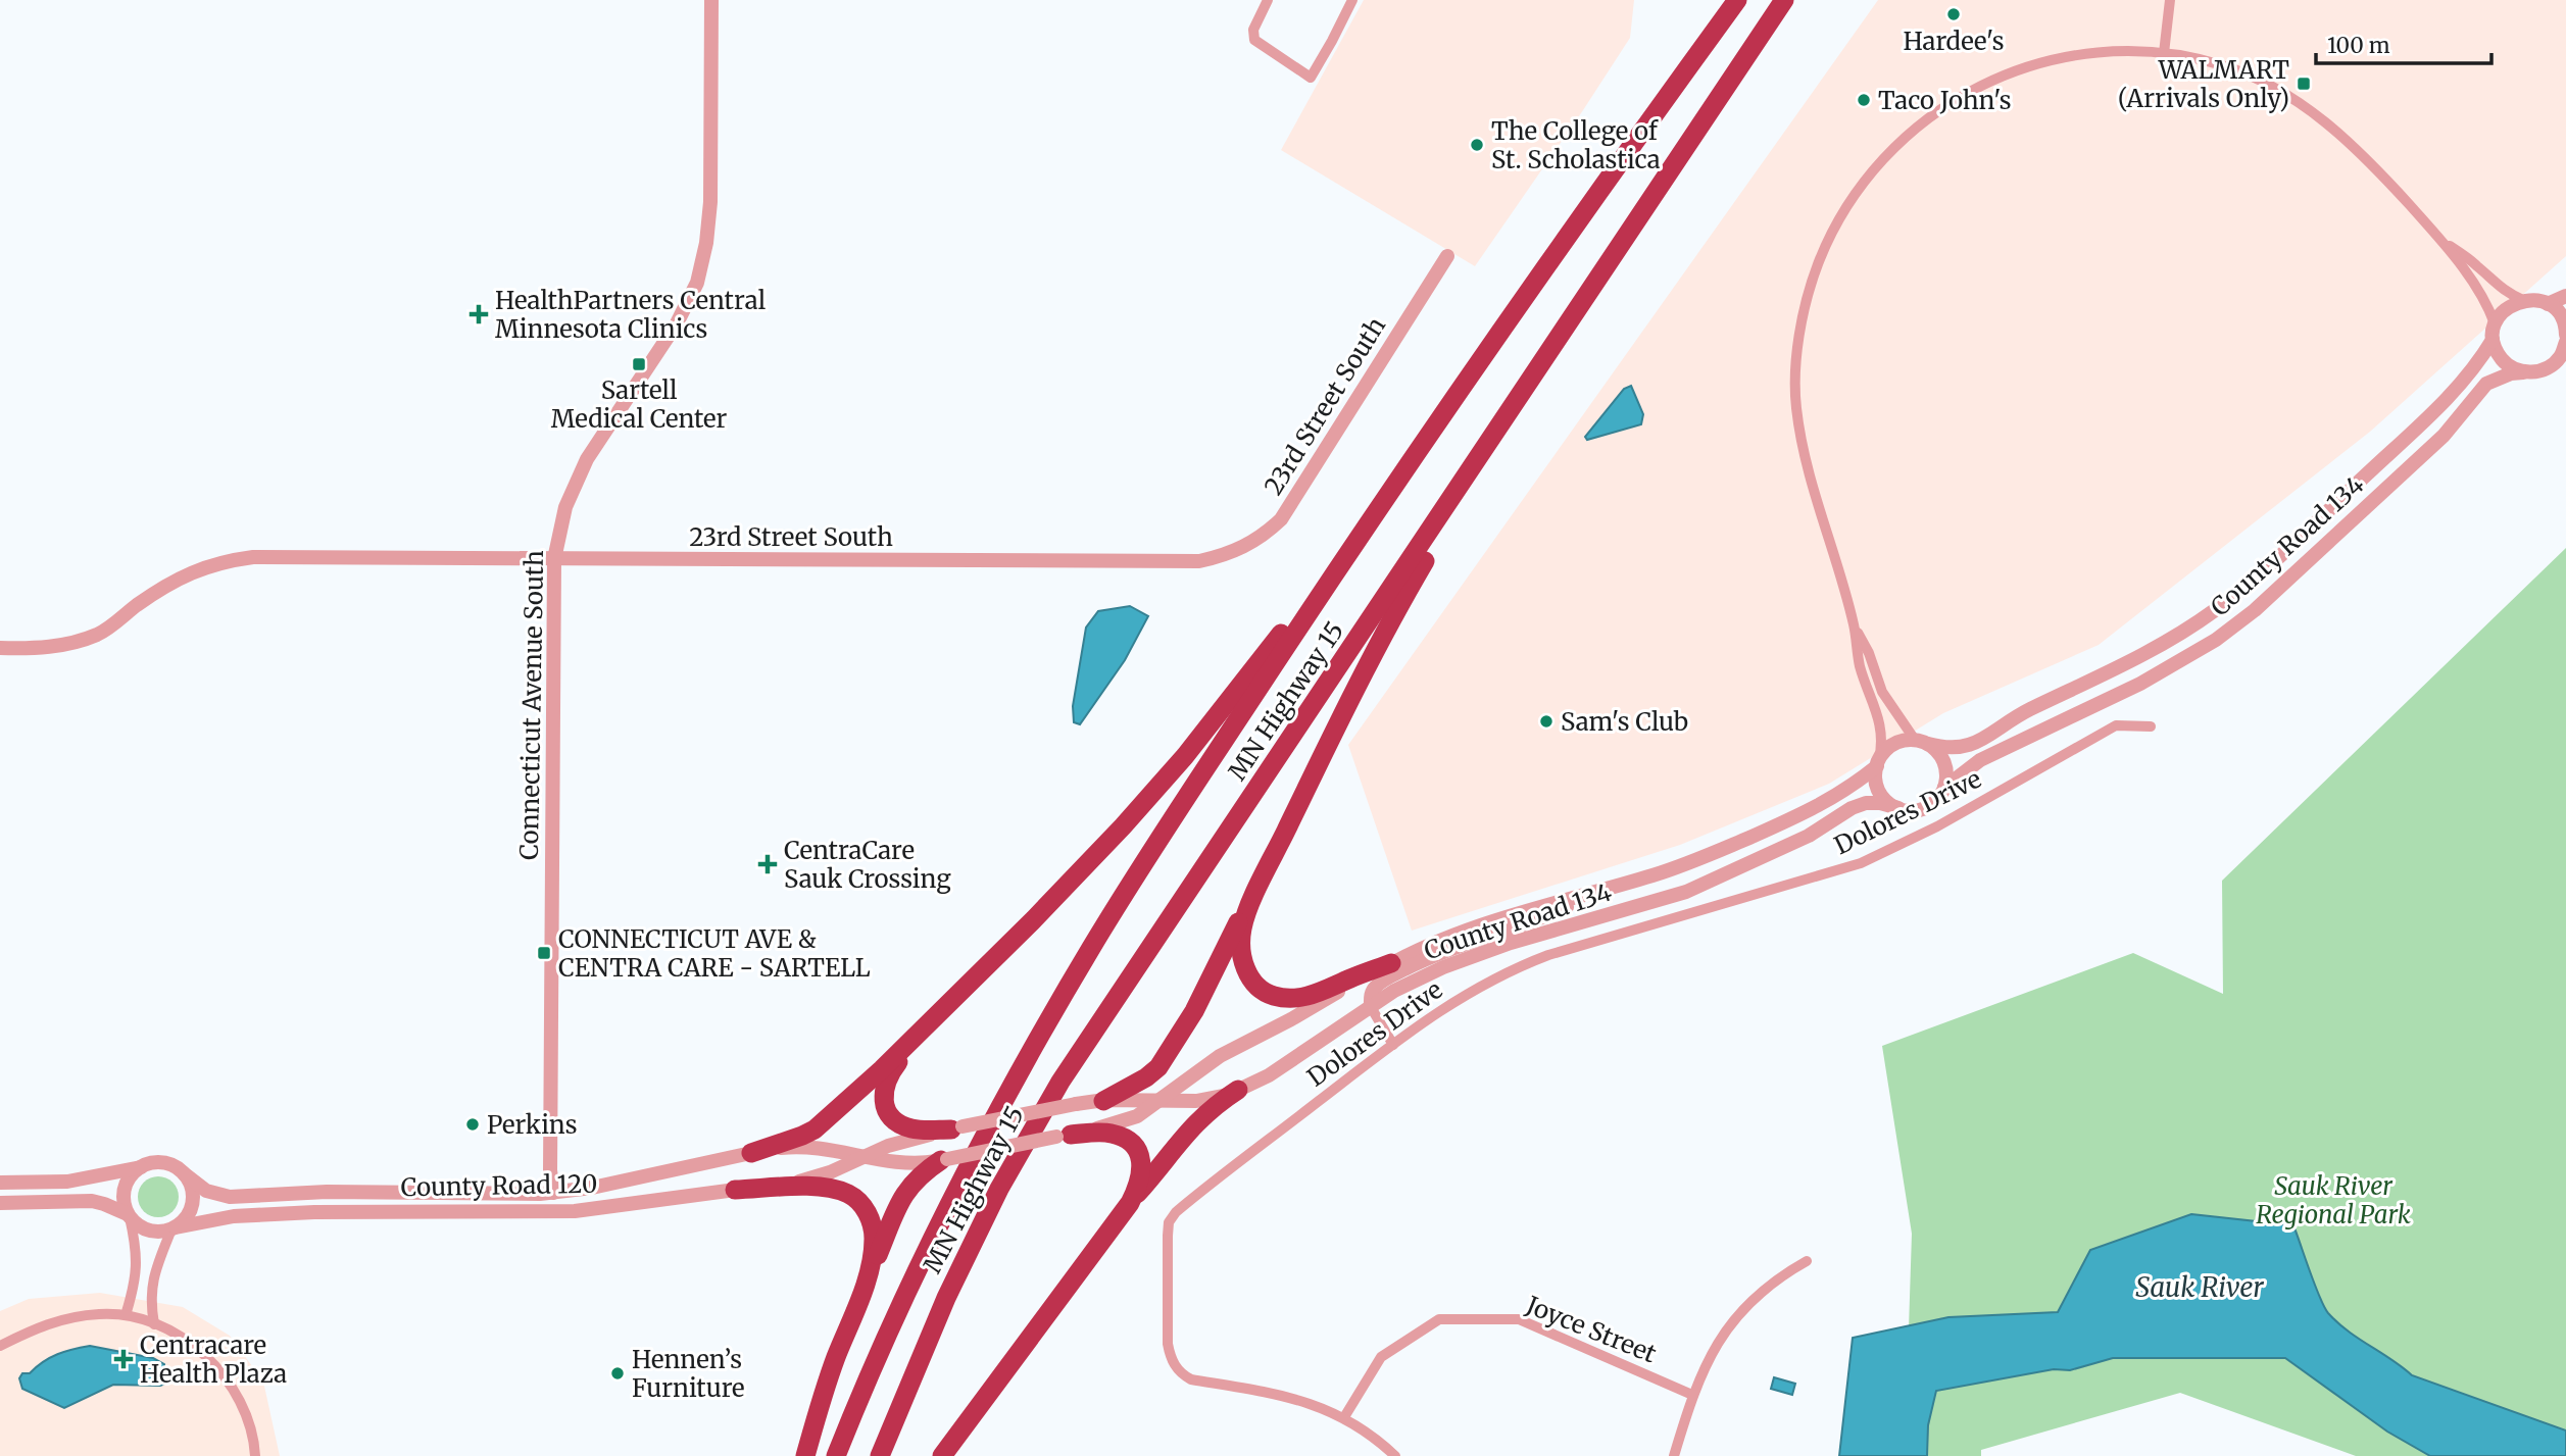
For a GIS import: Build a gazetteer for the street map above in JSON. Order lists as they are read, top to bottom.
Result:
{
  "streets": {
    "highway": ["MN Highway 15"],
    "street": [
      "23rd Street South",
      "County Road 134",
      "Connecticut Avenue South",
      "Dolores Drive",
      "County Road 120",
      "Joyce Street"
    ]
  },
  "crossings": [
    ["23rd Street South", "Connecticut Avenue South"],
    ["County Road 134", "County Road 120"],
    ["Connecticut Avenue South", "County Road 120"],
    ["Dolores Drive", "Joyce Street"]
  ],
  "water": ["Sauk River"],
  "parks": ["Sauk River Regional Park"],
  "places": {
    "other": [
      "Hardee's",
      "Taco John's",
      "The College of St. Scholastica",
      "Sam's Club",
      "Perkins",
      "Hennen’s Furniture"
    ],
    "transit": ["WALMART (Arrivals Only)", "Sartell Medical Center", "CONNECTICUT AVE & CENTRA CARE - SARTELL"],
    "health": ["HealthPartners Central Minnesota Clinics", "CentraCare Sauk Crossing", "Centracare Health Plaza"]
  },
  "scale_bar": "100 m"
}
